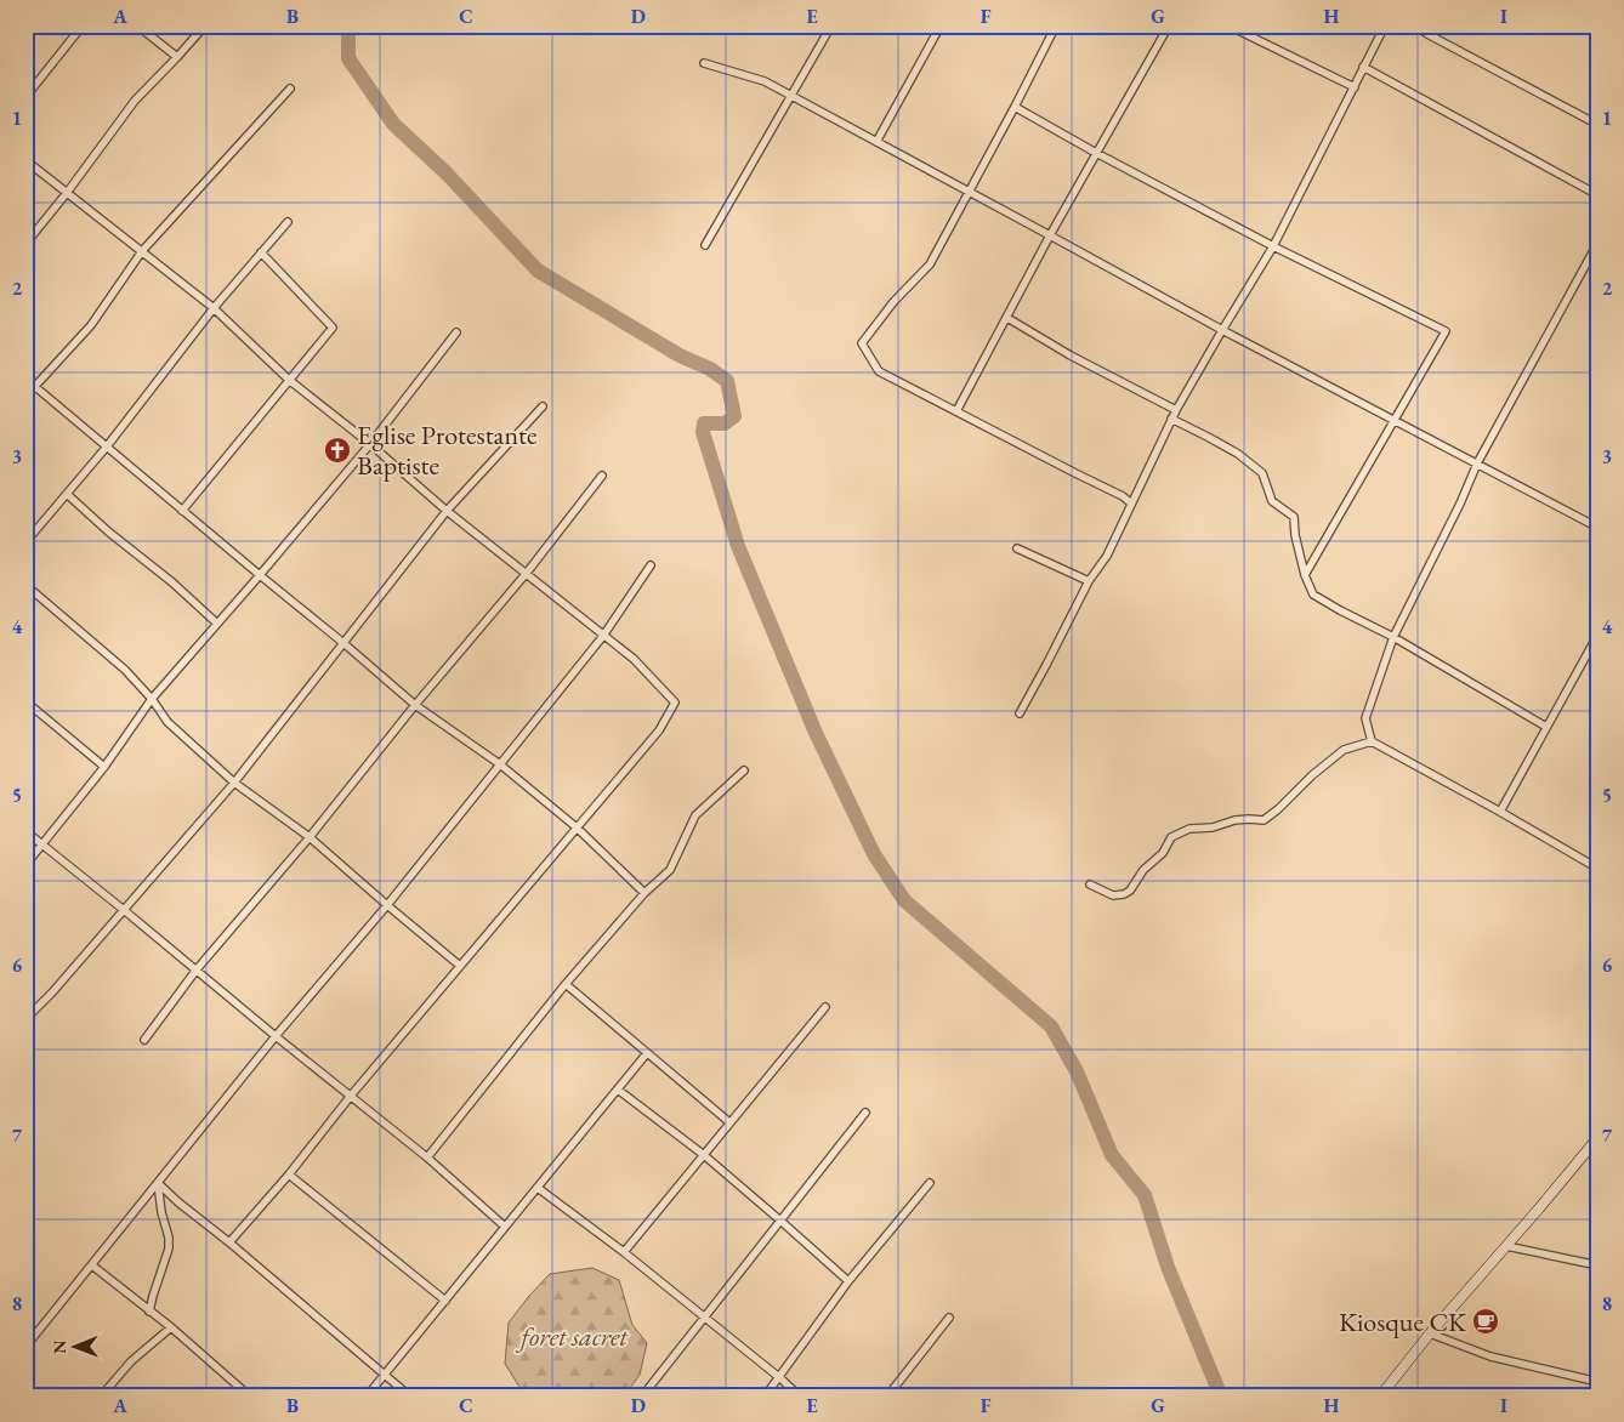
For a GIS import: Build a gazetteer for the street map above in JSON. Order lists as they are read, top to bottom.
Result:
{
  "parks": ["foret sacret"],
  "places": {
    "church": ["Eglise Protestante Baptiste"],
    "cafe": ["Kiosque CK"]
  },
  "north": "left",
  "grid": {
    "columns": [
      "A",
      "B",
      "C",
      "D",
      "E",
      "F",
      "G",
      "H",
      "I"
    ],
    "rows": [
      "1",
      "2",
      "3",
      "4",
      "5",
      "6",
      "7",
      "8"
    ]
  }
}
